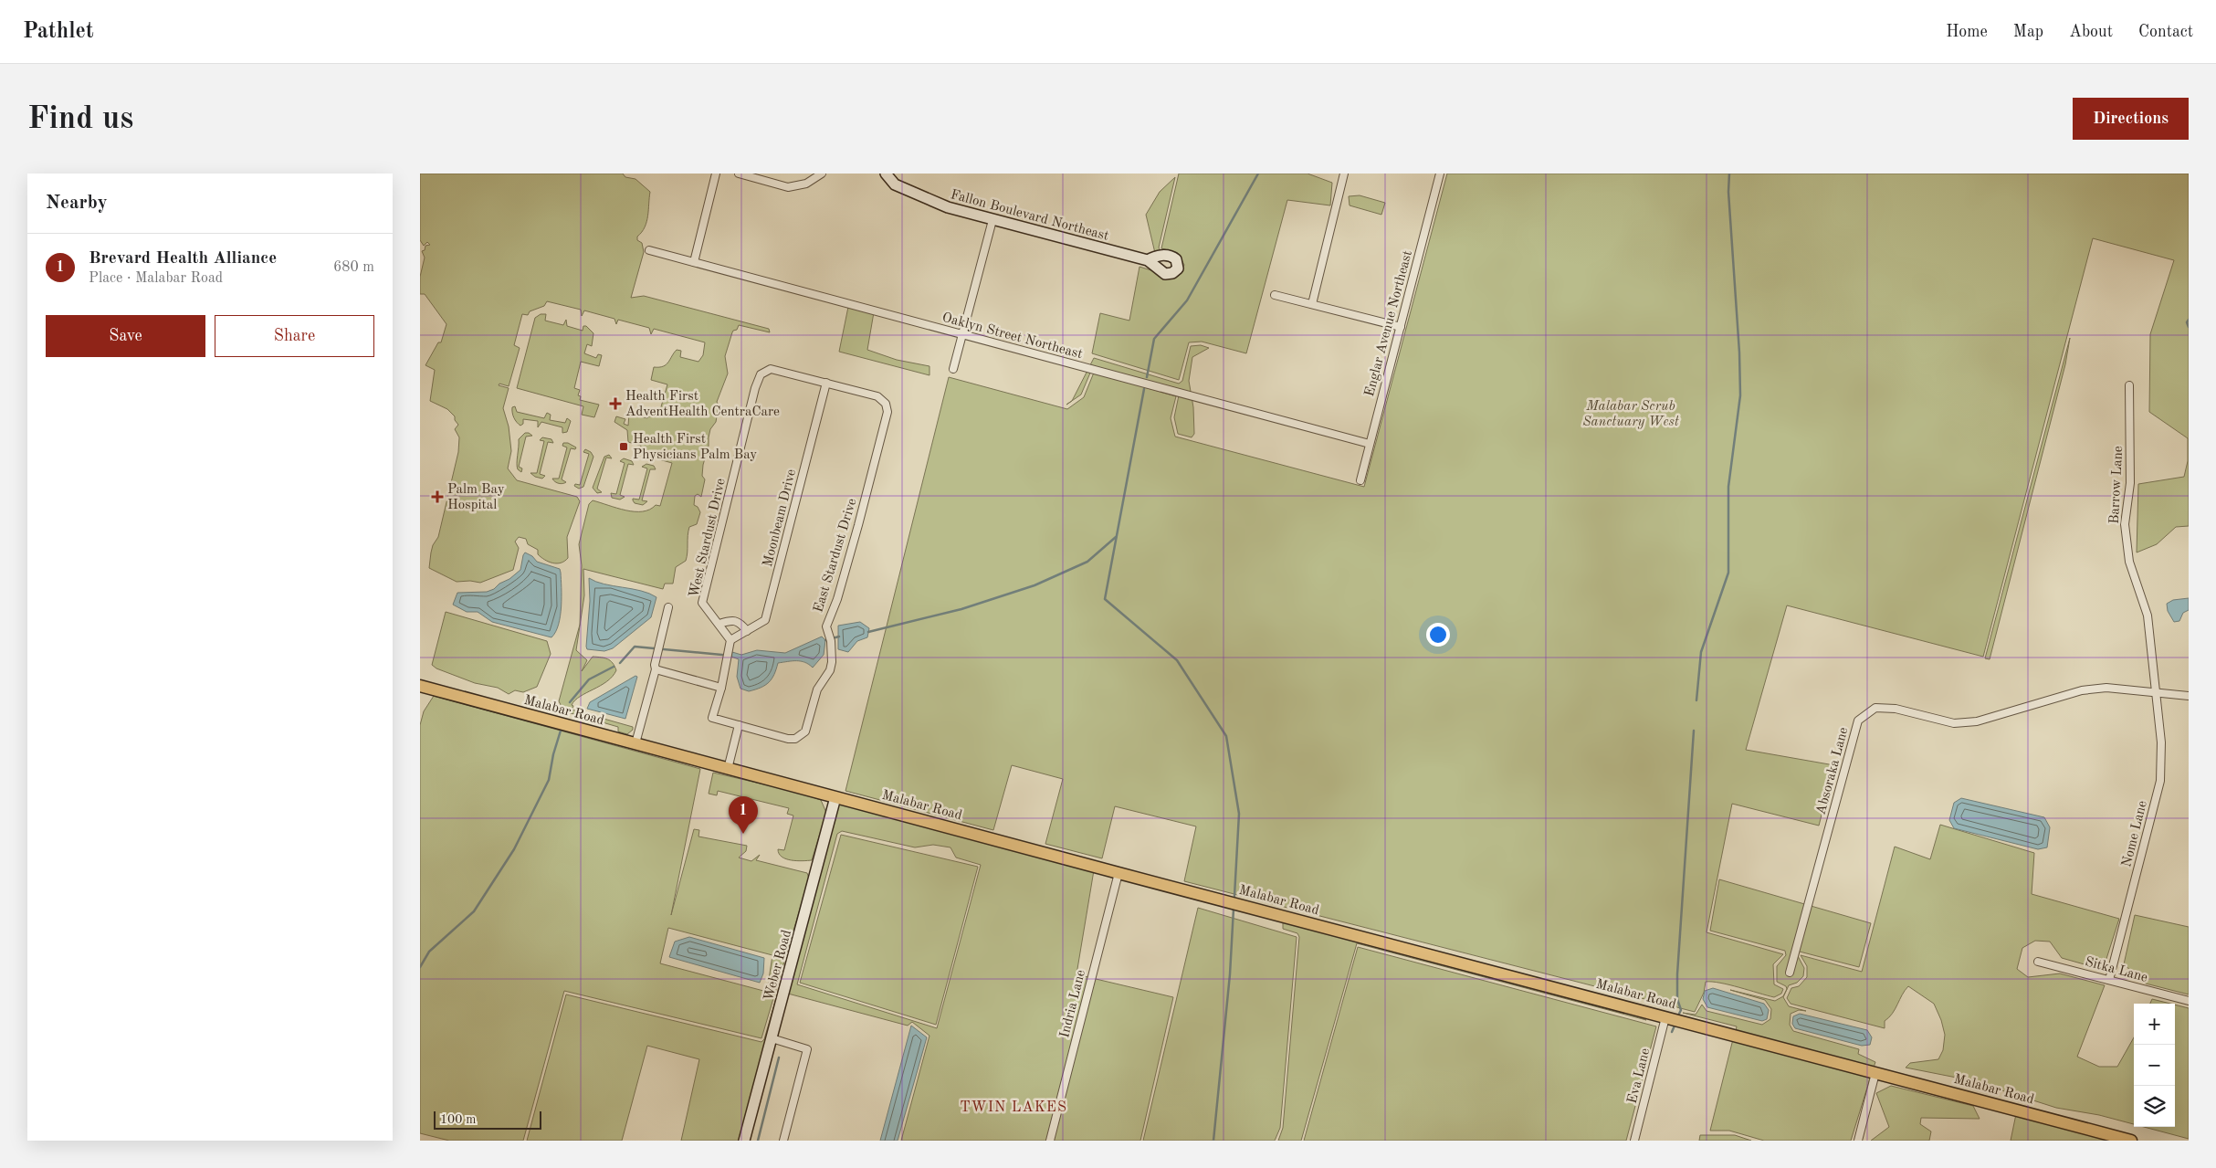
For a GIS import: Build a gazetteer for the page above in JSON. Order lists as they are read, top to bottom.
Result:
{
  "streets": {
    "main road": ["Malabar Road"],
    "street": [
      "Fallon Boulevard Northeast",
      "Englar Avenue Northeast",
      "Oaklyn Street Northeast",
      "Barrow Lane",
      "Moonbeam Drive",
      "West Stardust Drive",
      "East Stardust Drive",
      "Absoraka Lane",
      "Nome Lane",
      "Weber Road",
      "Sitka Lane",
      "Indria Lane",
      "Eva Lane"
    ]
  },
  "crossings": [
    ["Englar Avenue Northeast", "Oaklyn Street Northeast"],
    ["Barrow Lane", "Absoraka Lane"],
    ["Barrow Lane", "Nome Lane"],
    ["Moonbeam Drive", "West Stardust Drive"],
    ["Moonbeam Drive", "East Stardust Drive"],
    ["West Stardust Drive", "East Stardust Drive"],
    ["West Stardust Drive", "Malabar Road"],
    ["Malabar Road", "Weber Road"],
    ["Malabar Road", "Indria Lane"],
    ["Malabar Road", "Eva Lane"],
    ["Absoraka Lane", "Nome Lane"],
    ["Nome Lane", "Sitka Lane"]
  ],
  "districts": ["TWIN LAKES"],
  "parks": ["Malabar Scrub Sanctuary West"],
  "places": {
    "health": ["Health First AdventHealth CentraCare", "Palm Bay Hospital"],
    "transit": ["Health First Physicians Palm Bay"]
  },
  "scale_bar": "100 m",
  "page": {
    "header": "Pathlet",
    "nav": [
      "Home",
      "Map",
      "About",
      "Contact"
    ],
    "buttons": [
      "Directions",
      ["Save", "Share"]
    ],
    "title": "Find us",
    "heading": "Nearby",
    "list": [
      {
        "mark": "1",
        "name": "Brevard Health Alliance",
        "note": "Place · Malabar Road",
        "value": "680 m"
      }
    ],
    "pins": "1",
    "map_buttons": ["+", "−"],
    "scale": "100 m"
  }
}
